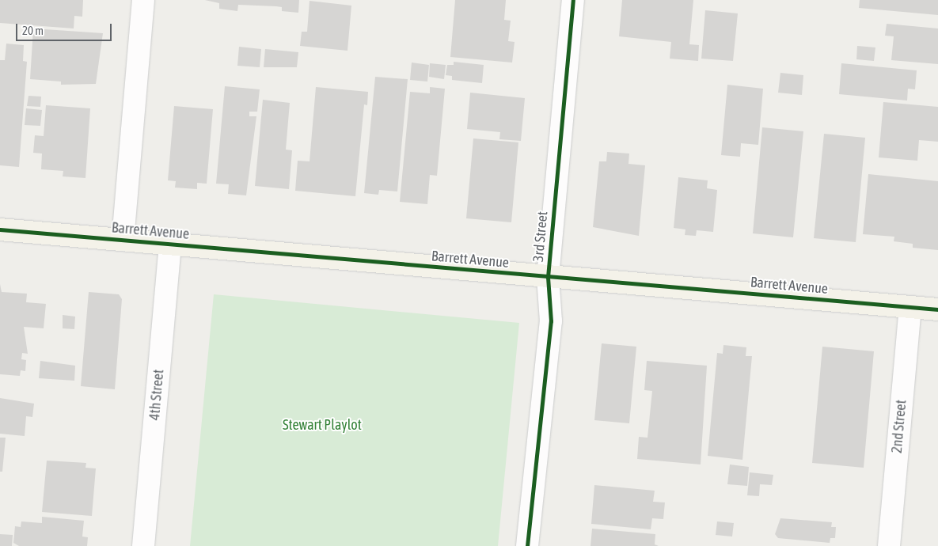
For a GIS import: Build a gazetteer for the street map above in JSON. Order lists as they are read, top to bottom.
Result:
{
  "streets": {
    "main road": ["Barrett Avenue"],
    "street": ["3rd Street", "4th Street", "2nd Street"]
  },
  "crossings": [
    ["Barrett Avenue", "3rd Street"],
    ["Barrett Avenue", "4th Street"],
    ["Barrett Avenue", "2nd Street"]
  ],
  "parks": ["Stewart Playlot"],
  "scale_bar": "20 m"
}
